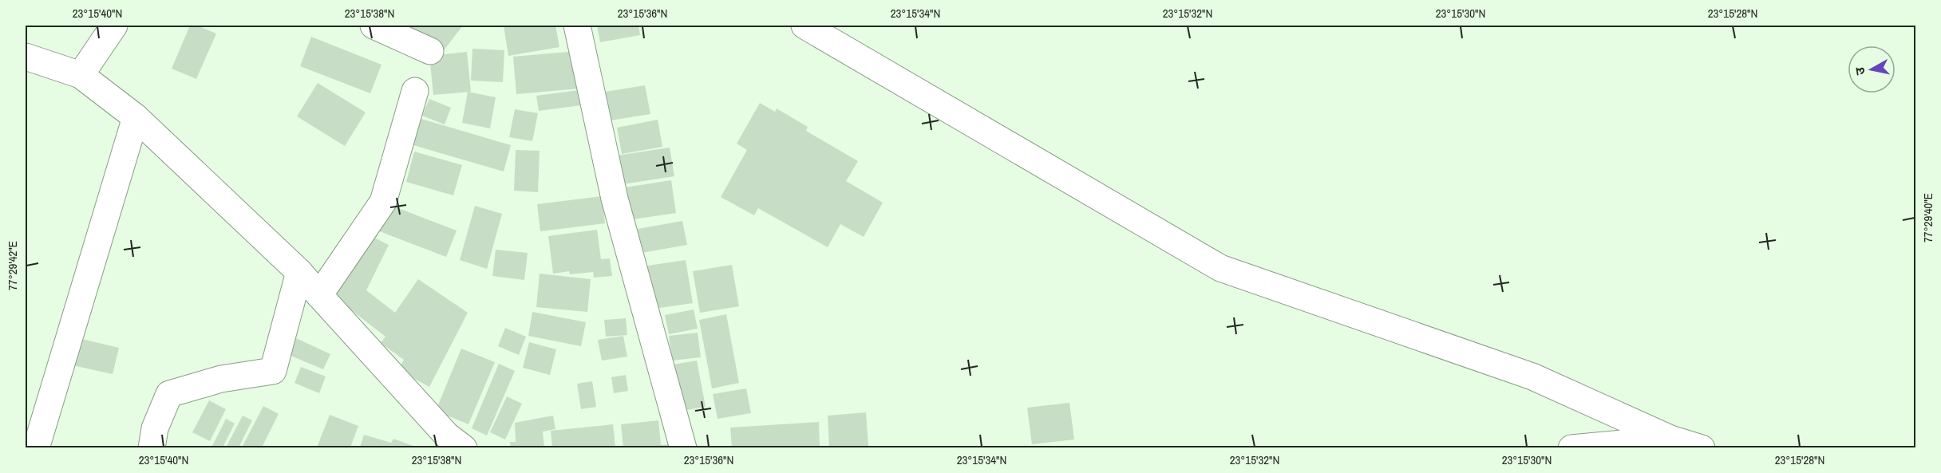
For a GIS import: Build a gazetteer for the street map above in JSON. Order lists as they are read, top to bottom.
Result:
{
  "north": "left",
  "coordinates": [
    "23°15'40\"N",
    "23°15'38\"N",
    "23°15'36\"N",
    "23°15'34\"N",
    "23°15'32\"N",
    "23°15'30\"N",
    "23°15'28\"N",
    "77°29'40\"E",
    "77°29'42\"E"
  ]
}
